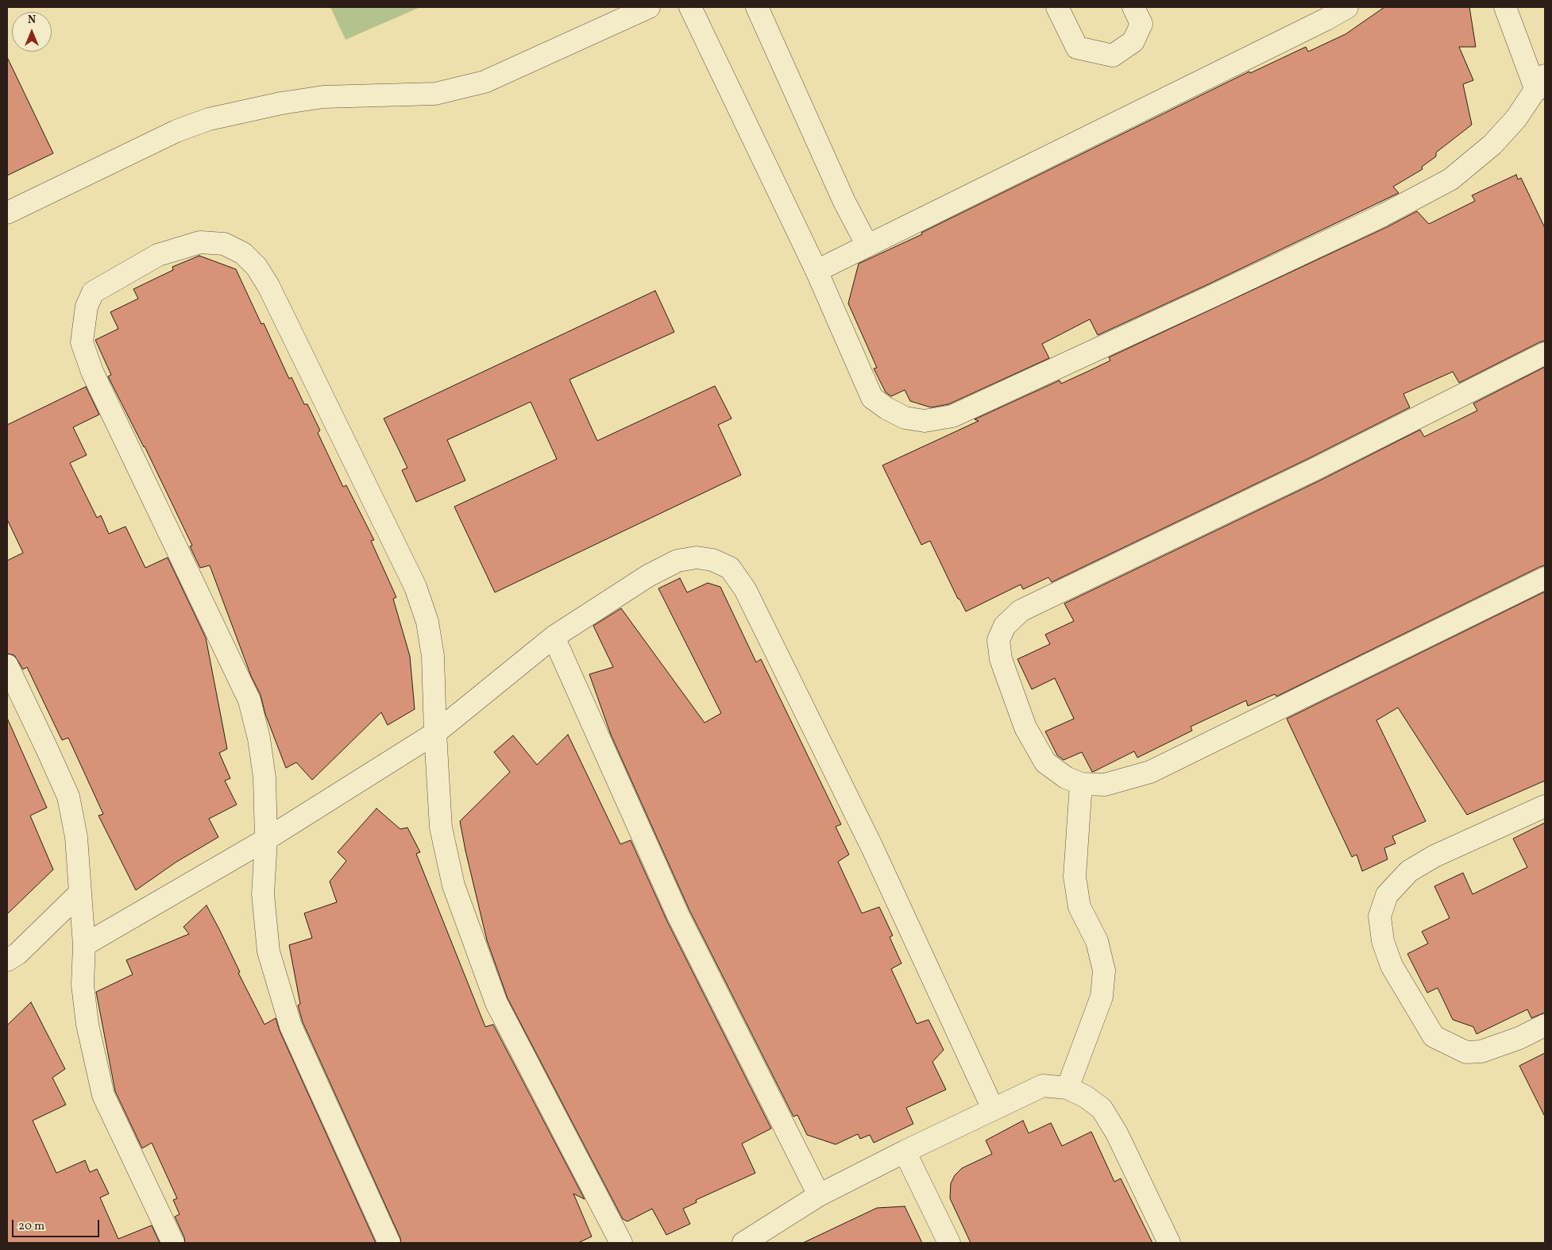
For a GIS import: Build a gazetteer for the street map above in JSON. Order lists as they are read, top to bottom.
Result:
{
  "scale_bar": "20 m",
  "north": "top"
}
